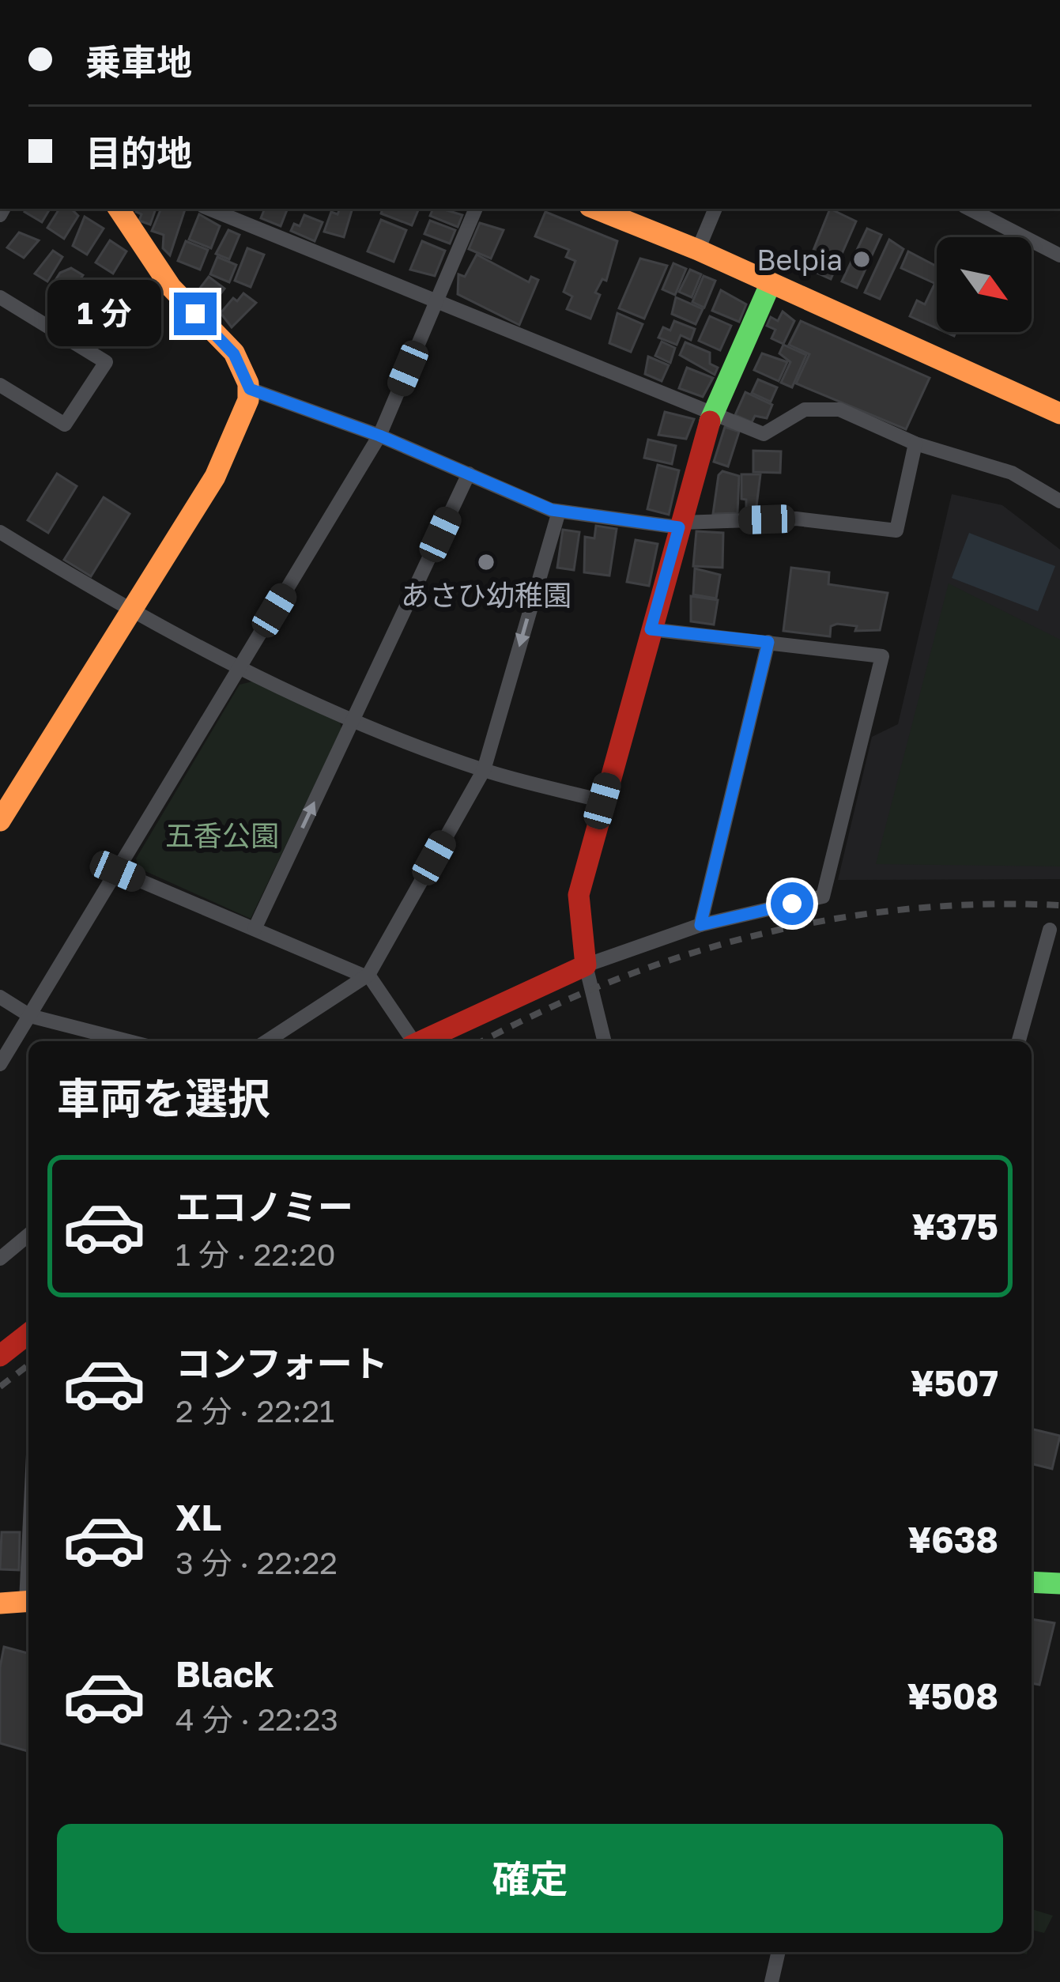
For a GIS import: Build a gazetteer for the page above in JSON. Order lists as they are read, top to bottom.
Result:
{
  "parks": ["五香公園"],
  "places": ["Belpia", "あさひ幼稚園"],
  "north": "bottom right",
  "page": {
    "banner": ["乗車地", "目的地"],
    "bubble": "1 分",
    "heading": "車両を選択",
    "list": [
      {
        "name": "エコノミー",
        "note": "1 分 · 22:20",
        "value": "¥375"
      },
      {
        "name": "コンフォート",
        "note": "2 分 · 22:21",
        "value": "¥507"
      },
      {
        "name": "XL",
        "note": "3 分 · 22:22",
        "value": "¥638"
      },
      {
        "name": "Black",
        "note": "4 分 · 22:23",
        "value": "¥508"
      }
    ],
    "buttons": "確定"
  }
}
